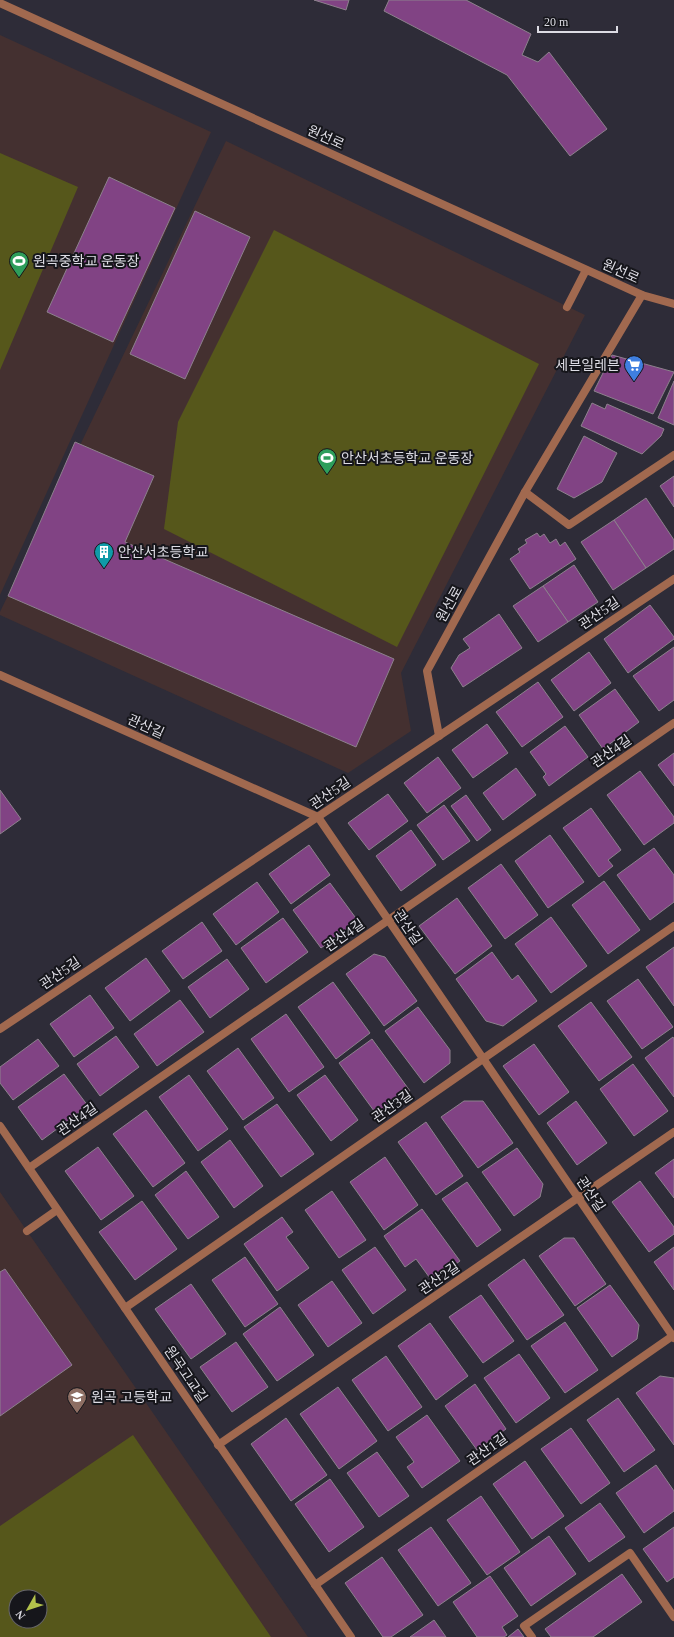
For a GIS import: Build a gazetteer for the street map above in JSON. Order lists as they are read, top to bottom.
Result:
{
  "streets": {
    "street": [
      "원선로",
      "관산5길",
      "관산길",
      "관산4길",
      "관산3길",
      "관산2길",
      "원곡고교길",
      "관산1길"
    ]
  },
  "crossings": [
    ["원선로", "관산5길"],
    ["관산5길", "관산길"],
    ["관산길", "관산4길"],
    ["관산길", "관산3길"],
    ["관산길", "관산2길"],
    ["관산길", "관산1길"],
    ["관산4길", "원곡고교길"],
    ["관산3길", "원곡고교길"],
    ["관산2길", "원곡고교길"],
    ["원곡고교길", "관산1길"]
  ],
  "places": {
    "sports": ["원곡중학교 운동장", "안산서초등학교 운동장"],
    "supermarket": ["세븐일레븐"],
    "building": ["안산서초등학교"],
    "school or university": ["원곡 고등학교"]
  },
  "scale_bar": "20 m",
  "north": "bottom left"
}
